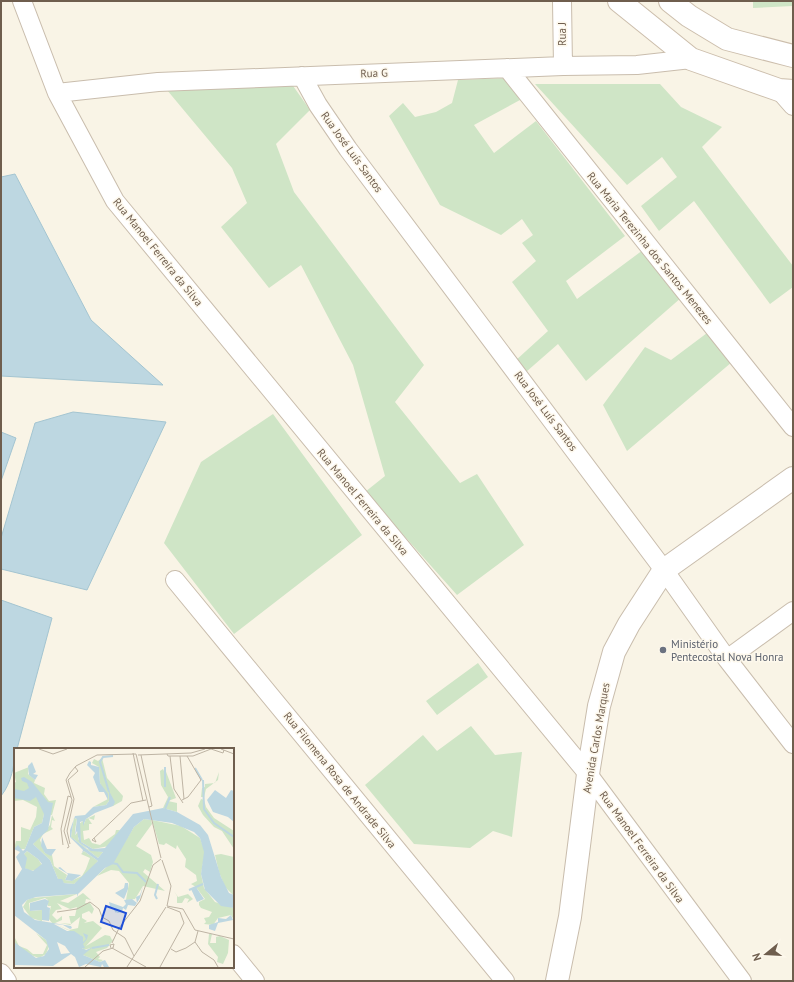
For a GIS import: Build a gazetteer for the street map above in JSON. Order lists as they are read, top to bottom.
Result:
{
  "streets": {
    "street": [
      "Rua J",
      "Rua G",
      "Rua José Luís Santos",
      "Rua Maria Terezinha dos Santos Menezes",
      "Rua Manoel Ferreira da Silva",
      "Avenida Carlos Marques",
      "Rua Filomena Rosa de Andrade Silva"
    ]
  },
  "crossings": [
    ["Rua J", "Rua G"],
    ["Rua G", "Rua José Luís Santos"],
    ["Rua G", "Rua Maria Terezinha dos Santos Menezes"],
    ["Rua G", "Rua Manoel Ferreira da Silva"],
    ["Rua José Luís Santos", "Avenida Carlos Marques"],
    ["Rua Manoel Ferreira da Silva", "Avenida Carlos Marques"]
  ],
  "places": ["Ministério Pentecostal Nova Honra"],
  "north": "left"
}
